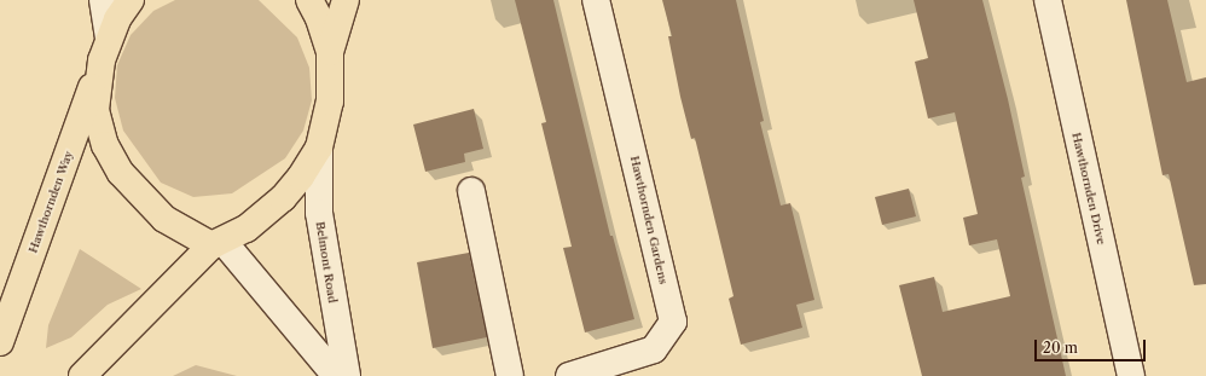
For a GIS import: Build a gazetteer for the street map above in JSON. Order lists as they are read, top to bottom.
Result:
{
  "streets": {
    "highway": ["Hawthornden Way"],
    "street": ["Hawthornden Drive", "Hawthornden Gardens", "Belmont Road"]
  },
  "scale_bar": "20 m"
}
